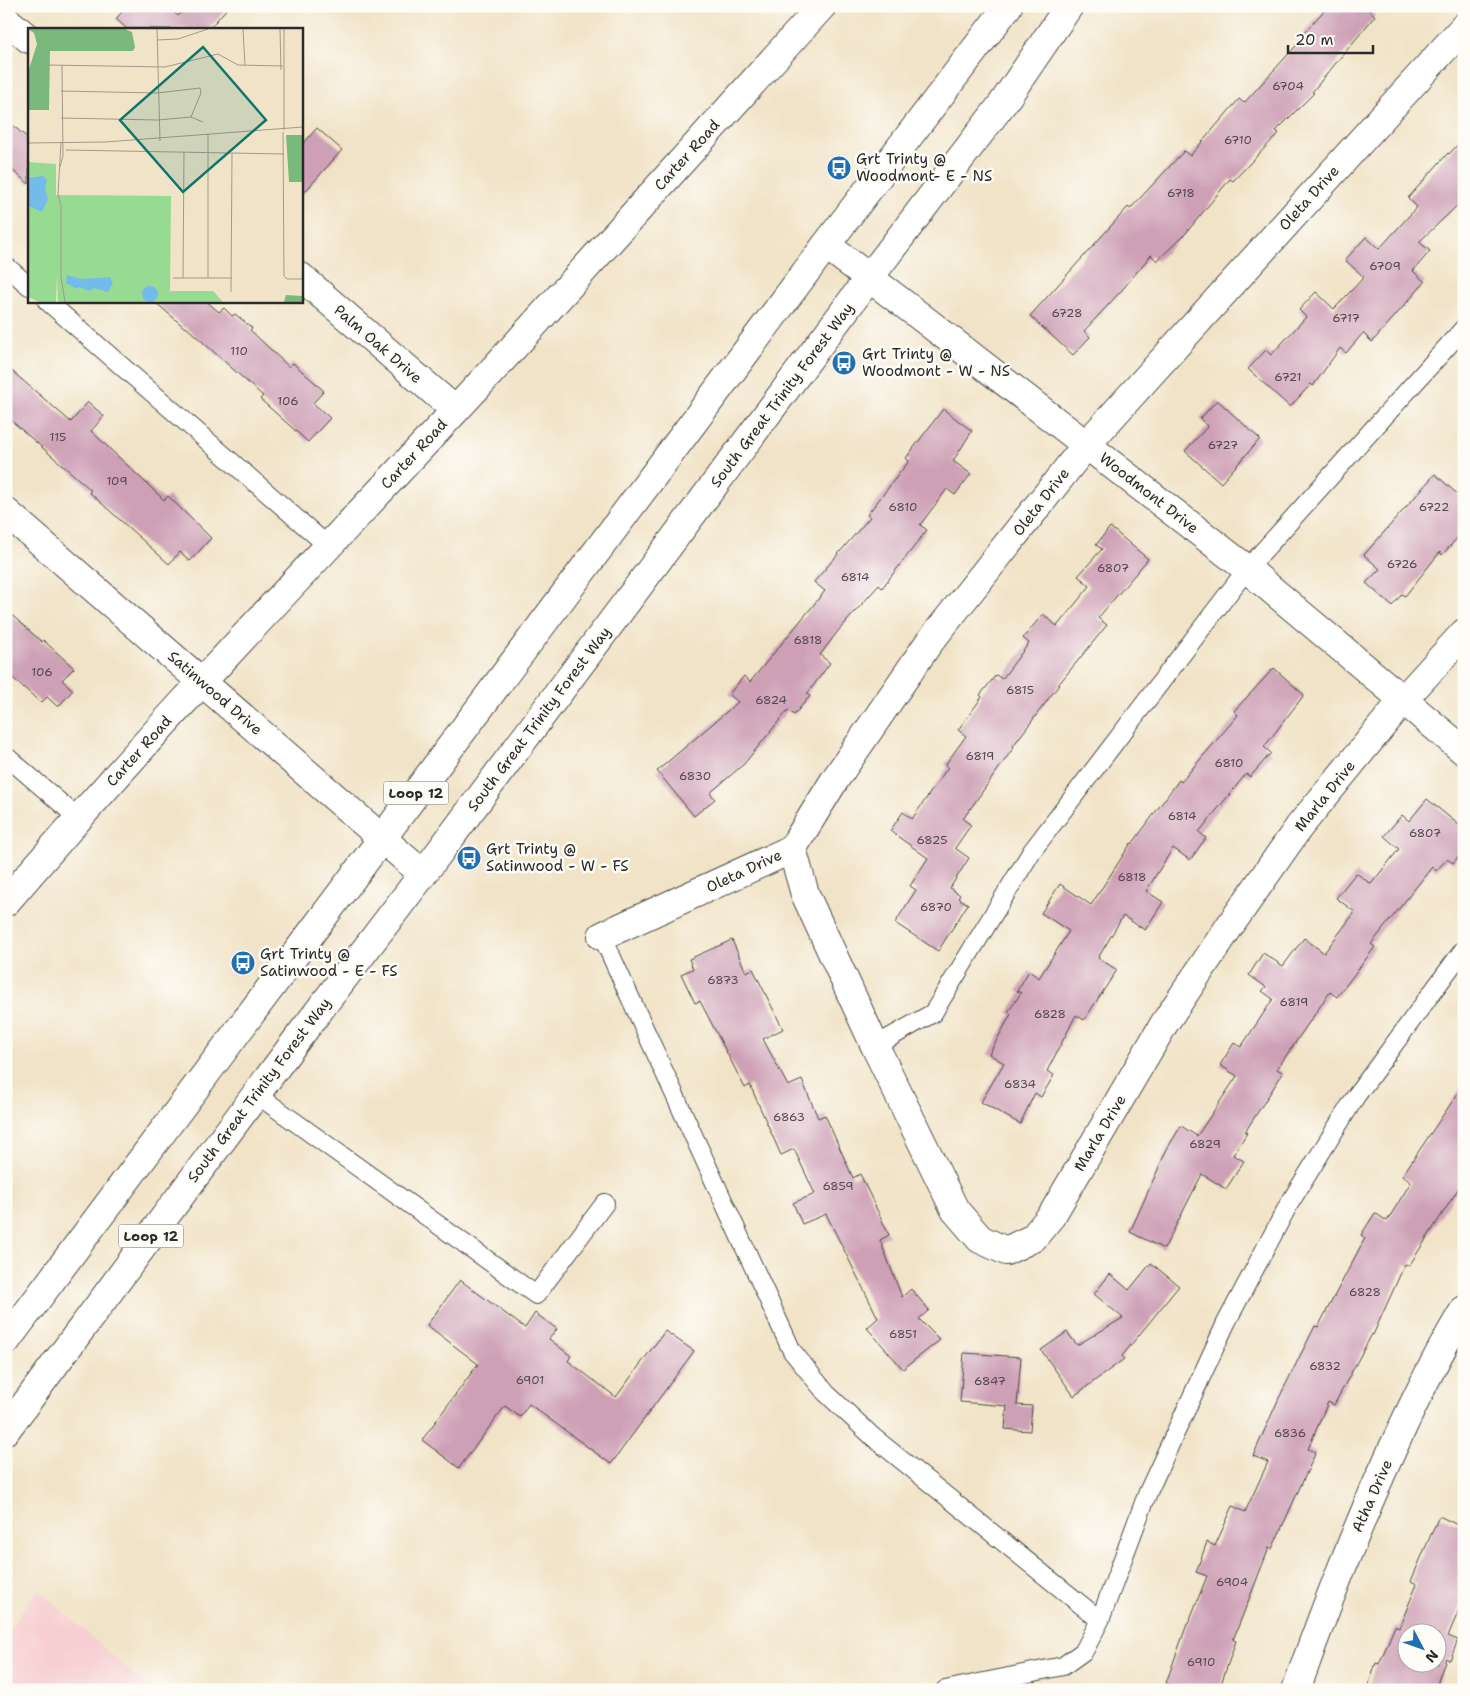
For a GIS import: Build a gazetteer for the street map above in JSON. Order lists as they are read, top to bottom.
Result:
{
  "streets": {
    "street": [
      "Carter Road",
      "Oleta Drive",
      "Palm Oak Drive",
      "South Great Trinity Forest Way",
      "Woodmont Drive",
      "Satinwood Drive",
      "Loop 12",
      "Marla Drive",
      "Atha Drive"
    ]
  },
  "crossings": [
    ["Carter Road", "Palm Oak Drive"],
    ["Carter Road", "Satinwood Drive"],
    ["Oleta Drive", "Woodmont Drive"],
    ["Oleta Drive", "Marla Drive"],
    ["South Great Trinity Forest Way", "Woodmont Drive"],
    ["South Great Trinity Forest Way", "Satinwood Drive"],
    ["Woodmont Drive", "Loop 12"],
    ["Woodmont Drive", "Marla Drive"],
    ["Satinwood Drive", "Loop 12"]
  ],
  "places": {
    "bus stop": [
      "Grt Trinty @ Woodmont- E - NS",
      "Grt Trinty @ Woodmont - W - NS",
      "Grt Trinty @ Satinwood - W - FS",
      "Grt Trinty @ Satinwood - E - FS"
    ]
  },
  "house_numbers": [
    "6704",
    "6710",
    "6718",
    "6709",
    "6728",
    "6717",
    "110",
    "6721",
    "106",
    "115",
    "6727",
    "109",
    "6810",
    "6722",
    "6726",
    "6807",
    "6814",
    "6818",
    "106",
    "6815",
    "6824",
    "6819",
    "6810",
    "6830",
    "6814",
    "6807",
    "6825",
    "6818",
    "6870",
    "6873",
    "6819",
    "6828",
    "6834",
    "6863",
    "6829",
    "6859",
    "6828",
    "6851",
    "6832",
    "6901",
    "6847",
    "6836",
    "6904",
    "6910"
  ],
  "scale_bar": "20 m",
  "north": "bottom right"
}
